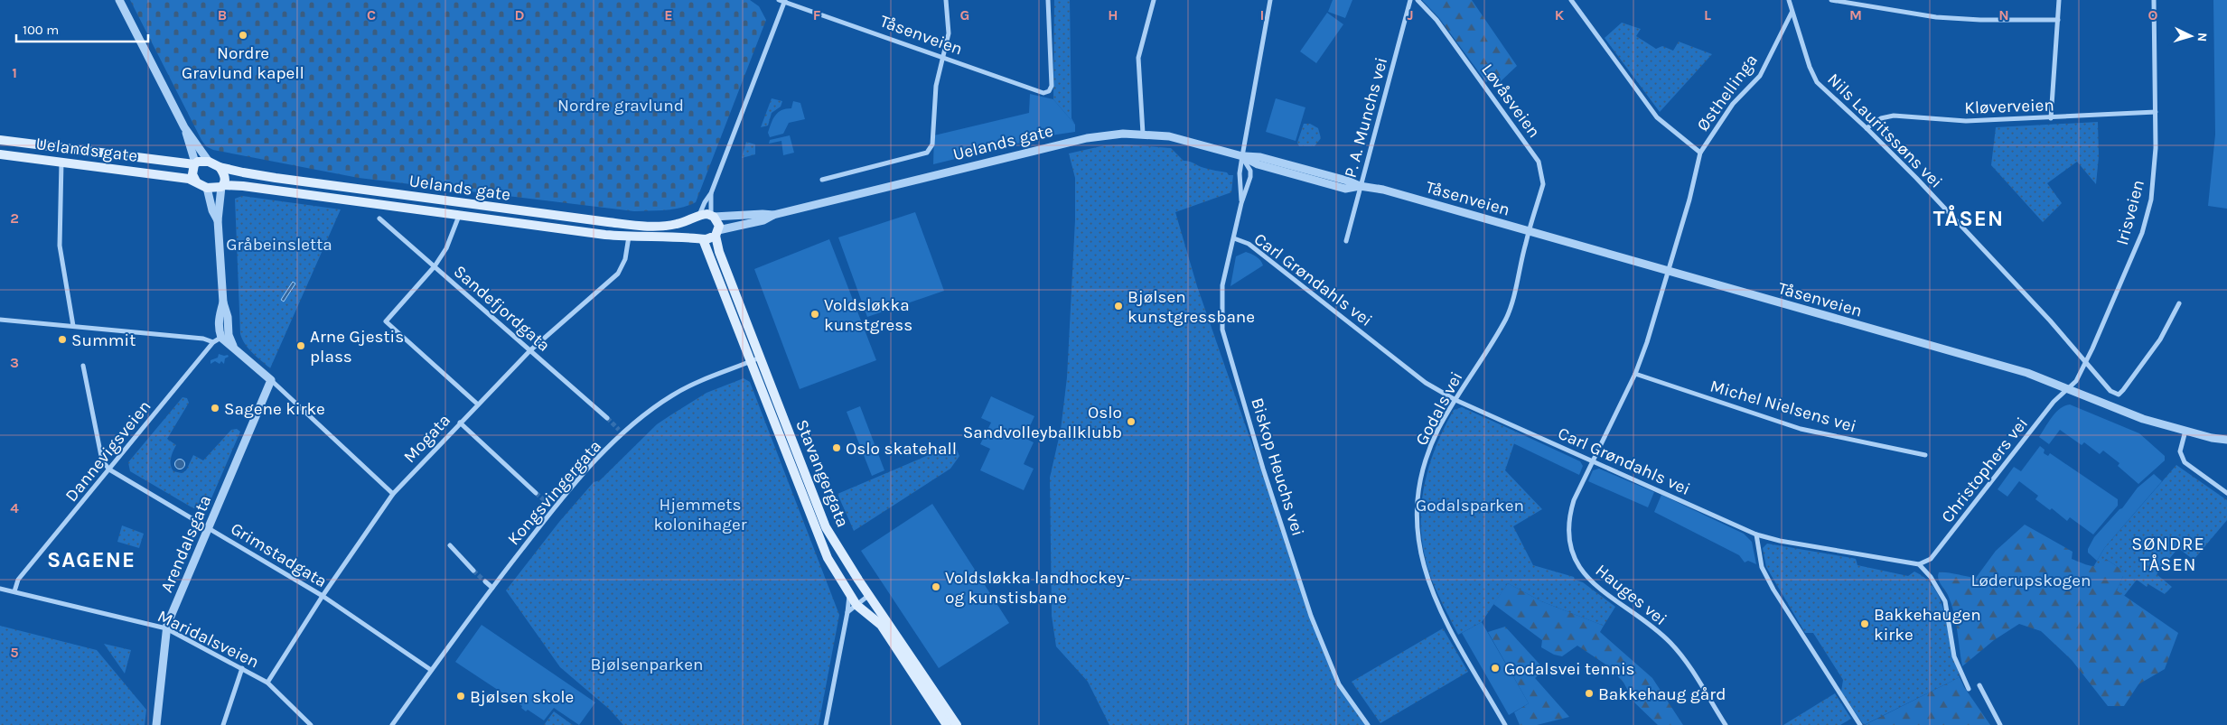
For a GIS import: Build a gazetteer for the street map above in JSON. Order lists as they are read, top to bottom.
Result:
{
  "streets": {
    "main road": ["Uelands gate", "Stavangergata"],
    "street": [
      "Tåsenveien",
      "Østhellinga",
      "Løvåsveien",
      "Kløverveien",
      "P. A. Munchs vei",
      "Nils Lauritssøns vei",
      "Irisveien",
      "Carl Grøndahls vei",
      "Sandefjordgata",
      "Michel Nielsens vei",
      "Godals vei",
      "Mogata",
      "Dannevigsveien",
      "Biskop Heuchs vei",
      "Christophers vei",
      "Kongsvingergata",
      "Arendalsgata",
      "Grimstadgata",
      "Hauges vei",
      "Maridalsveien"
    ]
  },
  "crossings": [
    ["Tåsenveien", "Østhellinga"],
    ["Tåsenveien", "Løvåsveien"],
    ["Tåsenveien", "P. A. Munchs vei"],
    ["Tåsenveien", "Uelands gate"],
    ["Tåsenveien", "Irisveien"],
    ["Tåsenveien", "Godals vei"],
    ["Tåsenveien", "Biskop Heuchs vei"],
    ["Tåsenveien", "Christophers vei"],
    ["Tåsenveien", "Hauges vei"],
    ["Østhellinga", "Nils Lauritssøns vei"],
    ["Østhellinga", "Hauges vei"],
    ["Løvåsveien", "Godals vei"],
    ["Kløverveien", "Nils Lauritssøns vei"],
    ["Kløverveien", "Irisveien"],
    ["Nils Lauritssøns vei", "Irisveien"],
    ["Uelands gate", "Mogata"],
    ["Uelands gate", "Biskop Heuchs vei"],
    ["Uelands gate", "Stavangergata"],
    ["Irisveien", "Christophers vei"],
    ["Carl Grøndahls vei", "Godals vei"],
    ["Carl Grøndahls vei", "Biskop Heuchs vei"],
    ["Carl Grøndahls vei", "Christophers vei"],
    ["Carl Grøndahls vei", "Hauges vei"],
    ["Sandefjordgata", "Mogata"],
    ["Michel Nielsens vei", "Hauges vei"],
    ["Mogata", "Grimstadgata"],
    ["Mogata", "Maridalsveien"],
    ["Dannevigsveien", "Grimstadgata"],
    ["Dannevigsveien", "Maridalsveien"],
    ["Stavangergata", "Kongsvingergata"],
    ["Kongsvingergata", "Grimstadgata"],
    ["Arendalsgata", "Grimstadgata"],
    ["Arendalsgata", "Maridalsveien"]
  ],
  "districts": ["TÅSEN", "SØNDRE TÅSEN", "SAGENE"],
  "parks": [
    "Nordre gravlund",
    "Gråbeinsletta",
    "Hjemmets kolonihager",
    "Godalsparken",
    "Løderupskogen",
    "Bjølsenparken"
  ],
  "places": [
    "Nordre Gravlund kapell",
    "Bjølsen kunstgressbane",
    "Voldsløkka kunstgress",
    "Summit",
    "Arne Gjestis plass",
    "Sagene kirke",
    "Oslo Sandvolleyballklubb",
    "Oslo skatehall",
    "Voldsløkka landhockey- og kunstisbane",
    "Bakkehaugen kirke",
    "Godalsvei tennis",
    "Bakkehaug gård",
    "Bjølsen skole"
  ],
  "scale_bar": "100 m",
  "north": "right",
  "grid": {
    "columns": [
      "B",
      "C",
      "D",
      "E",
      "F",
      "G",
      "H",
      "I",
      "J",
      "K",
      "L",
      "M",
      "N",
      "O"
    ],
    "rows": [
      "1",
      "2",
      "3",
      "4",
      "5"
    ]
  }
}
